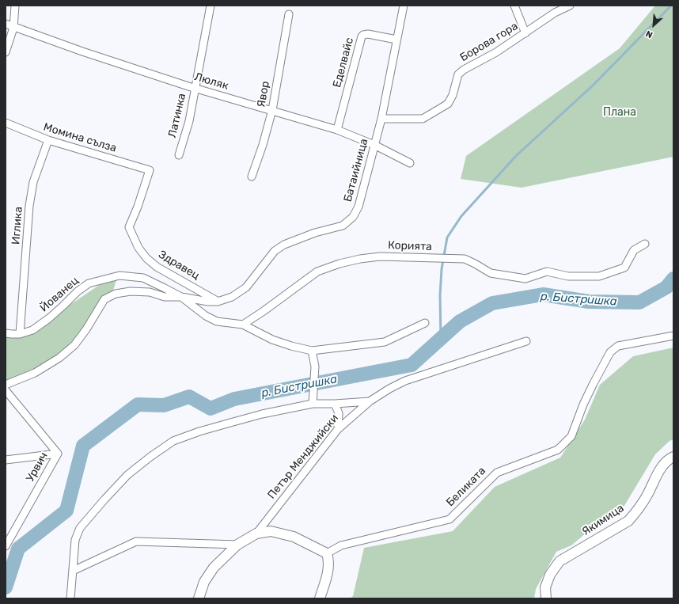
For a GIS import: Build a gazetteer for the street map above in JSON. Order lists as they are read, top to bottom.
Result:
{
  "streets": {
    "street": [
      "Борова гора",
      "Еделвайс",
      "Люляк",
      "Явор",
      "Латинка",
      "Момина сълза",
      "Батаийница",
      "Иглика",
      "Корията",
      "Здравец",
      "Йованец",
      "Петър Менджийски",
      "Урвич",
      "Беликата",
      "Якимица"
    ]
  },
  "crossings": [
    ["Борова гора", "Батаийница"],
    ["Еделвайс", "Люляк"],
    ["Еделвайс", "Батаийница"],
    ["Люляк", "Явор"],
    ["Люляк", "Латинка"],
    ["Люляк", "Батаийница"],
    ["Момина сълза", "Иглика"],
    ["Момина сълза", "Здравец"],
    ["Батаийница", "Здравец"],
    ["Батаийница", "Йованец"],
    ["Иглика", "Йованец"]
  ],
  "water": ["р. Бистришка"],
  "parks": ["Плана"],
  "north": "bottom left"
}
